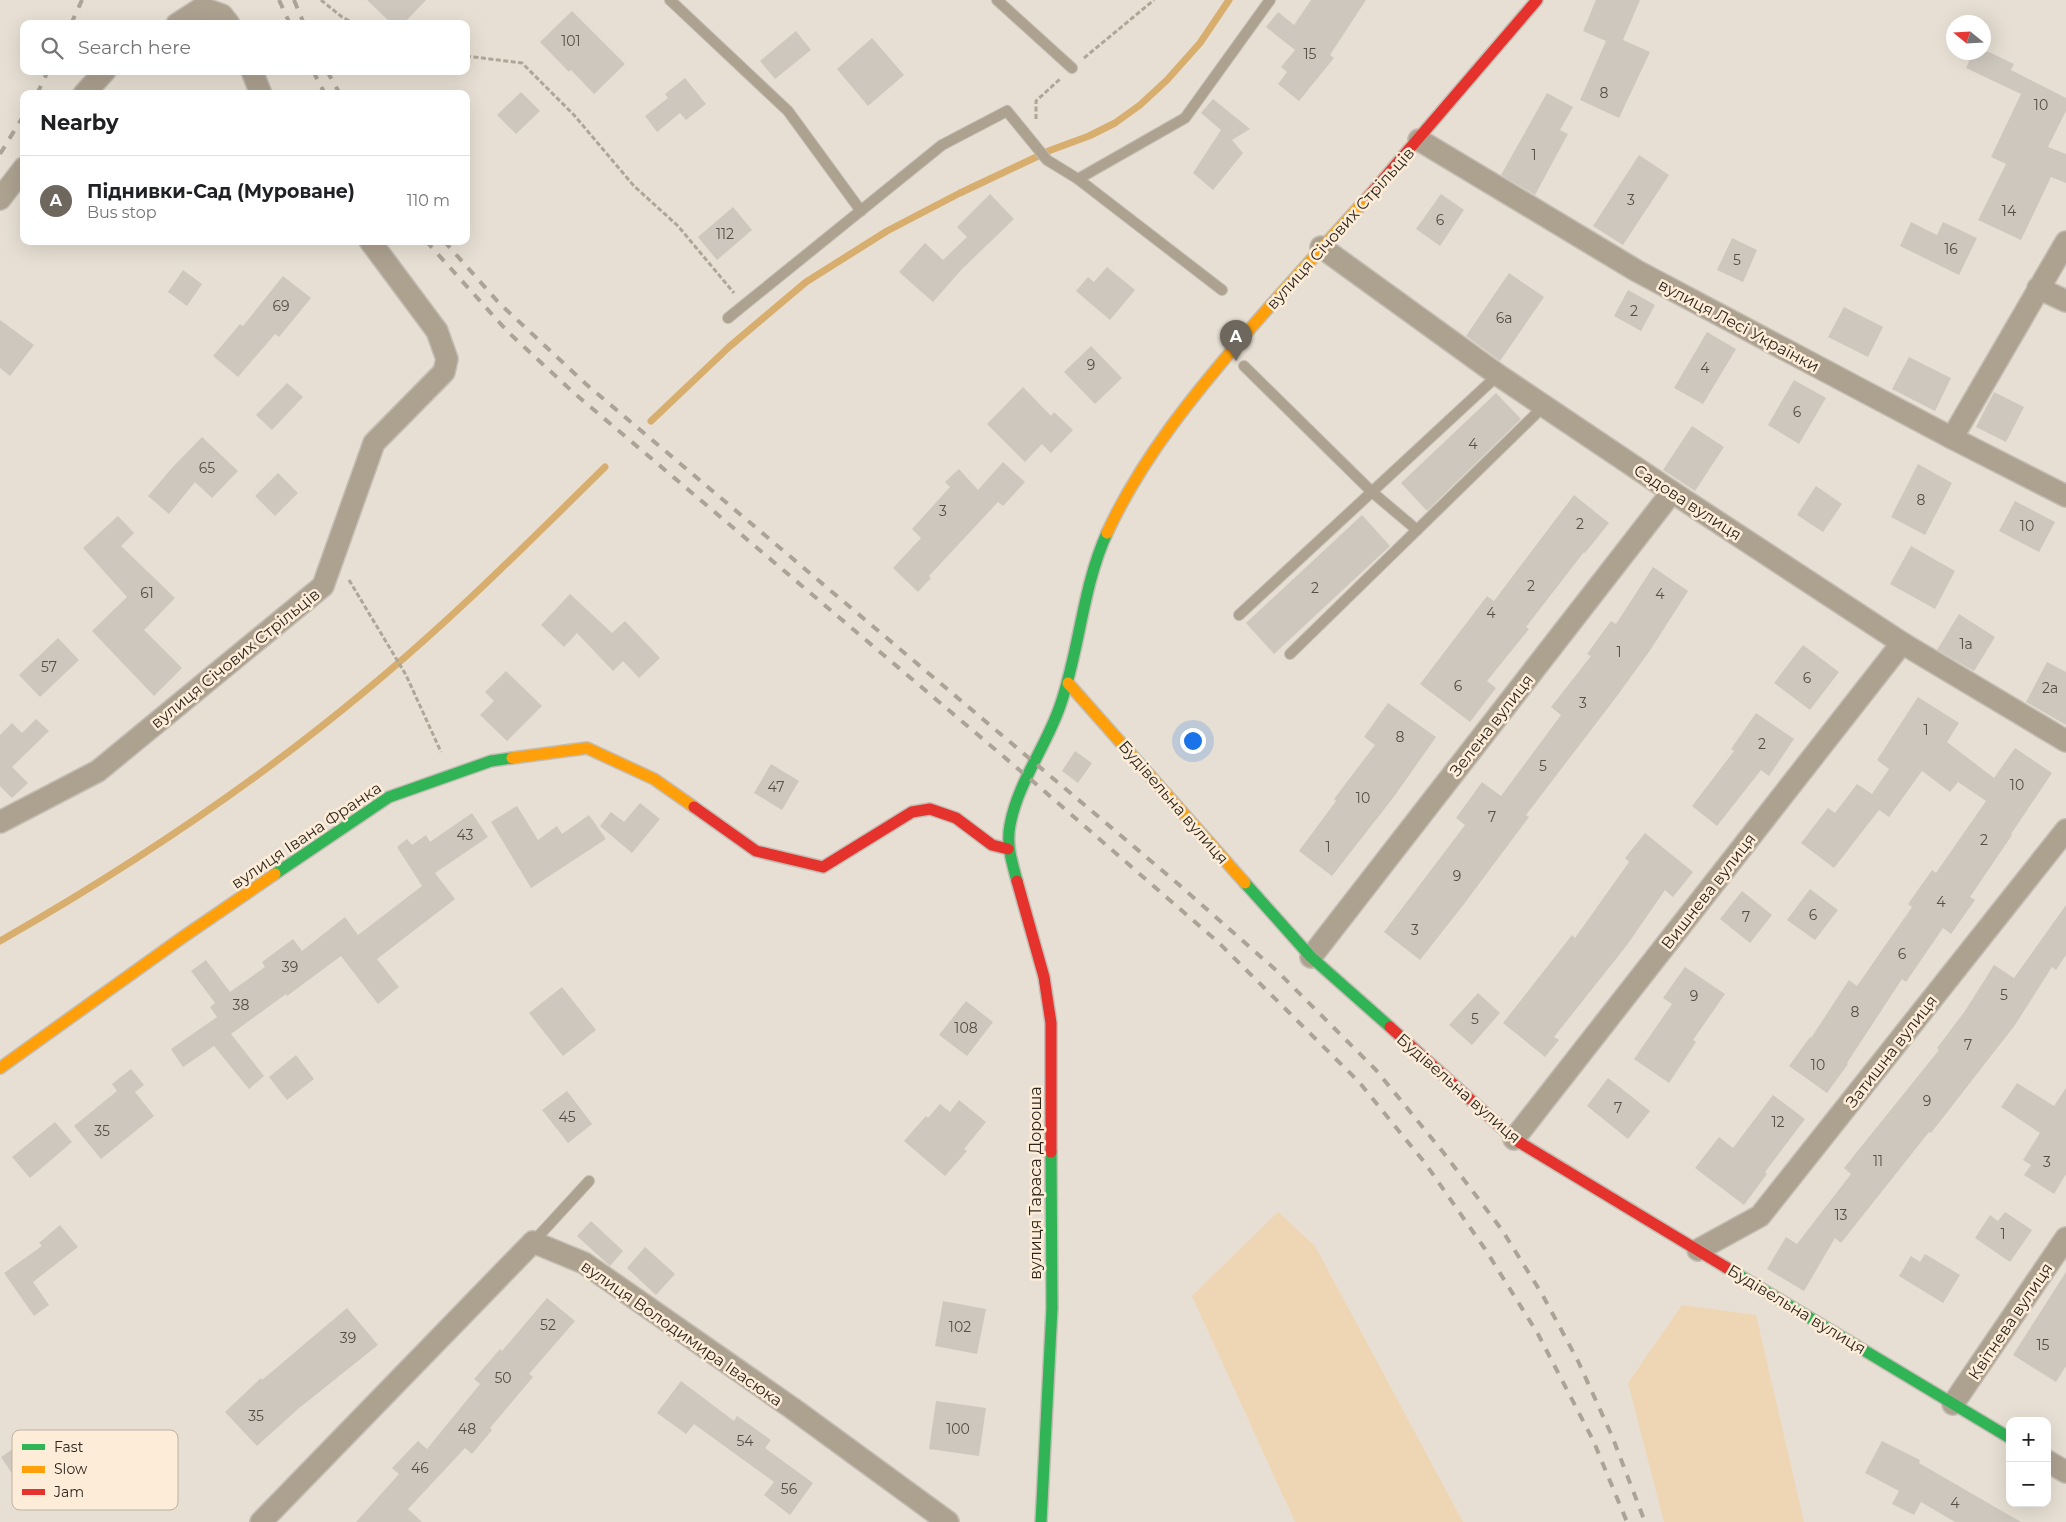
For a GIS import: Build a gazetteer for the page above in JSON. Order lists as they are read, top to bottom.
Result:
{
  "streets": {
    "street": [
      "вулиця Січових Стрільців",
      "вулиця Лесі Українки",
      "Садова вулиця",
      "Зелена вулиця",
      "Будівельна вулиця",
      "вулиця Івана Франка",
      "Вишнева вулиця",
      "Затишна вулиця",
      "вулиця Тараса Дороша",
      "Квітнева вулиця",
      "вулиця Володимира Івасюка"
    ]
  },
  "crossings": [
    ["вулиця Січових Стрільців", "вулиця Лесі Українки"],
    ["вулиця Січових Стрільців", "Садова вулиця"],
    ["вулиця Січових Стрільців", "Будівельна вулиця"],
    ["вулиця Січових Стрільців", "вулиця Івана Франка"],
    ["вулиця Січових Стрільців", "вулиця Тараса Дороша"],
    ["Садова вулиця", "Зелена вулиця"],
    ["Садова вулиця", "Вишнева вулиця"],
    ["Зелена вулиця", "Будівельна вулиця"],
    ["Будівельна вулиця", "Вишнева вулиця"],
    ["Будівельна вулиця", "Затишна вулиця"],
    ["Будівельна вулиця", "Квітнева вулиця"],
    ["вулиця Івана Франка", "вулиця Тараса Дороша"]
  ],
  "house_numbers": [
    "101",
    "15",
    "8",
    "10",
    "1",
    "3",
    "14",
    "6",
    "112",
    "16",
    "5",
    "69",
    "2",
    "6а",
    "9",
    "4",
    "6",
    "4",
    "65",
    "8",
    "3",
    "2",
    "10",
    "2",
    "2",
    "61",
    "4",
    "4",
    "1а",
    "1",
    "57",
    "6",
    "6",
    "2а",
    "3",
    "1",
    "8",
    "2",
    "5",
    "10",
    "47",
    "10",
    "7",
    "43",
    "2",
    "1",
    "9",
    "4",
    "6",
    "7",
    "3",
    "6",
    "39",
    "5",
    "9",
    "38",
    "8",
    "5",
    "108",
    "7",
    "10",
    "9",
    "7",
    "45",
    "12",
    "35",
    "11",
    "3",
    "13",
    "1",
    "52",
    "102",
    "39",
    "15",
    "50",
    "35",
    "48",
    "100",
    "54",
    "46",
    "56",
    "4"
  ],
  "legend": ["Fast", "Slow", "Jam"],
  "north": "left",
  "page": {
    "search": "Search here",
    "heading": "Nearby",
    "list": [
      {
        "mark": "A",
        "name": "Піднивки-Сад (Муроване)",
        "note": "Bus stop",
        "value": "110 m"
      }
    ],
    "pins": "A",
    "map_buttons": ["+", "−"]
  }
}
